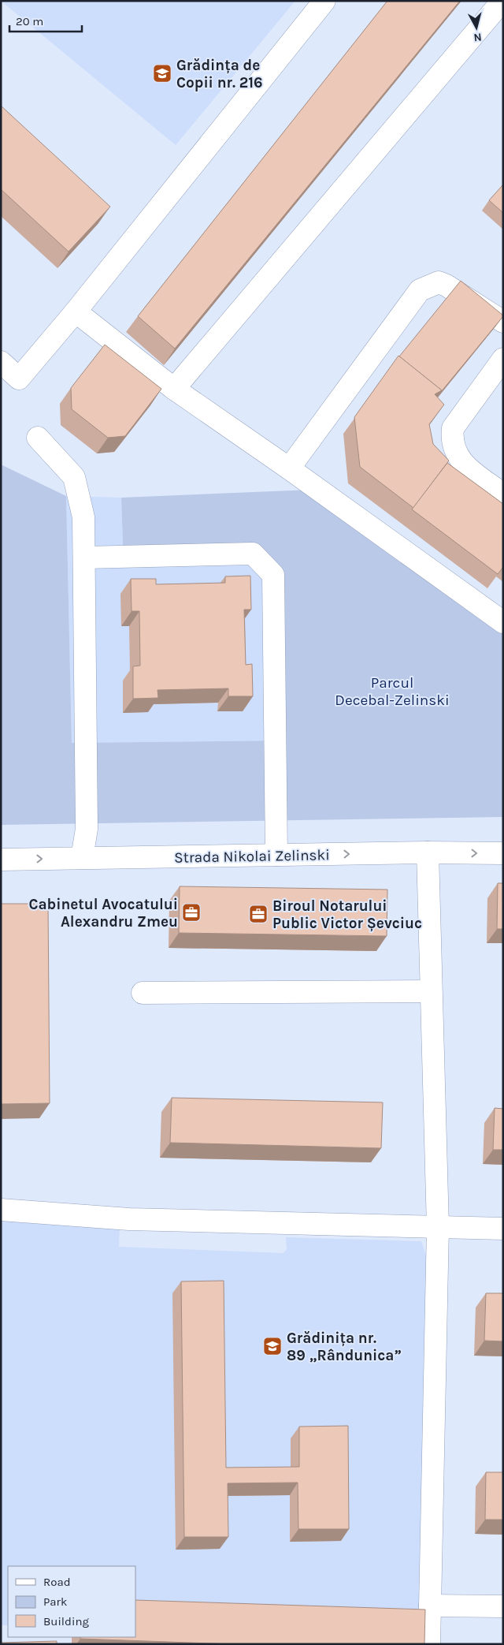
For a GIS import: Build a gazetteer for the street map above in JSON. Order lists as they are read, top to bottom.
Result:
{
  "streets": {
    "street": ["Strada Nikolai Zelinski"]
  },
  "parks": ["Parcul Decebal-Zelinski"],
  "places": {
    "school or university": ["Grădința de Copii nr. 216", "Grădinița nr. 89 „Rândunica”"],
    "office": ["Cabinetul Avocatului Alexandru Zmeu", "Biroul Notarului Public Victor Șevciuc"]
  },
  "legend": ["Road", "Park", "Building"],
  "scale_bar": "20 m",
  "north": "bottom"
}
